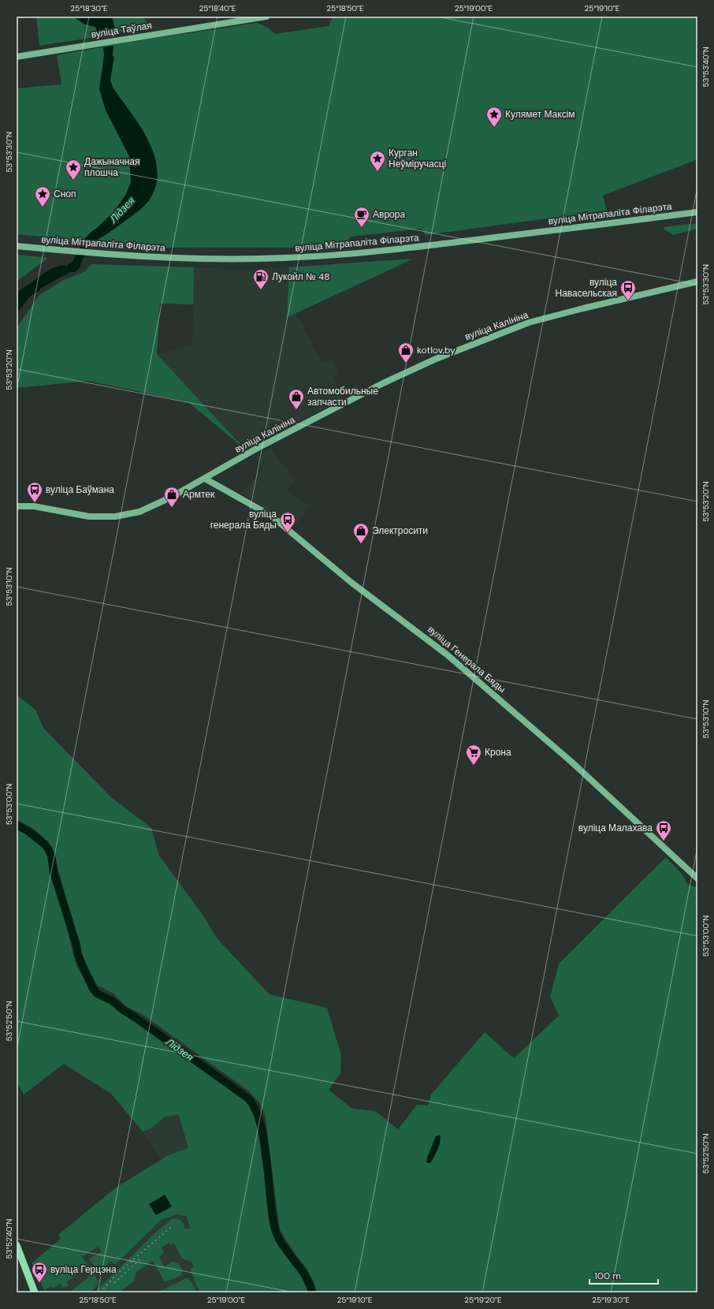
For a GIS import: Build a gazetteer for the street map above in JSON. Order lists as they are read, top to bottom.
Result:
{
  "streets": {
    "main road": [
      "вуліца Таўлая",
      "вуліца Мітрапаліта Філарэта",
      "вуліца Калініна",
      "вуліца Генерала Бяды"
    ]
  },
  "crossings": [
    ["вуліца Калініна", "вуліца Генерала Бяды"]
  ],
  "water": ["Лідзея"],
  "places": {
    "place": [
      "Кулямет Максім",
      "Курган Неўміручасці",
      "Дажыначная плошча",
      "Сноп"
    ],
    "cafe": ["Аврора"],
    "fuel station": ["Лукойл № 48"],
    "bus stop": [
      "вуліца Навасельская",
      "вуліца Баўмана",
      "вуліца генерала Бяды",
      "вуліца Малахава",
      "вуліца Герцэна"
    ],
    "shop": [
      "kotlov.by",
      "Автомобильные запчасти",
      "Армтек",
      "Электросити"
    ],
    "supermarket": ["Крона"]
  },
  "scale_bar": "100 m",
  "coordinates": [
    "25°18'30\"E",
    "25°18'40\"E",
    "25°18'50\"E",
    "25°19'00\"E",
    "25°19'10\"E",
    "53°53'40\"N",
    "53°53'30\"N",
    "53°53'20\"N",
    "53°53'10\"N",
    "53°53'00\"N",
    "53°52'50\"N",
    "53°52'40\"N",
    "25°19'20\"E",
    "25°19'30\"E"
  ]
}
